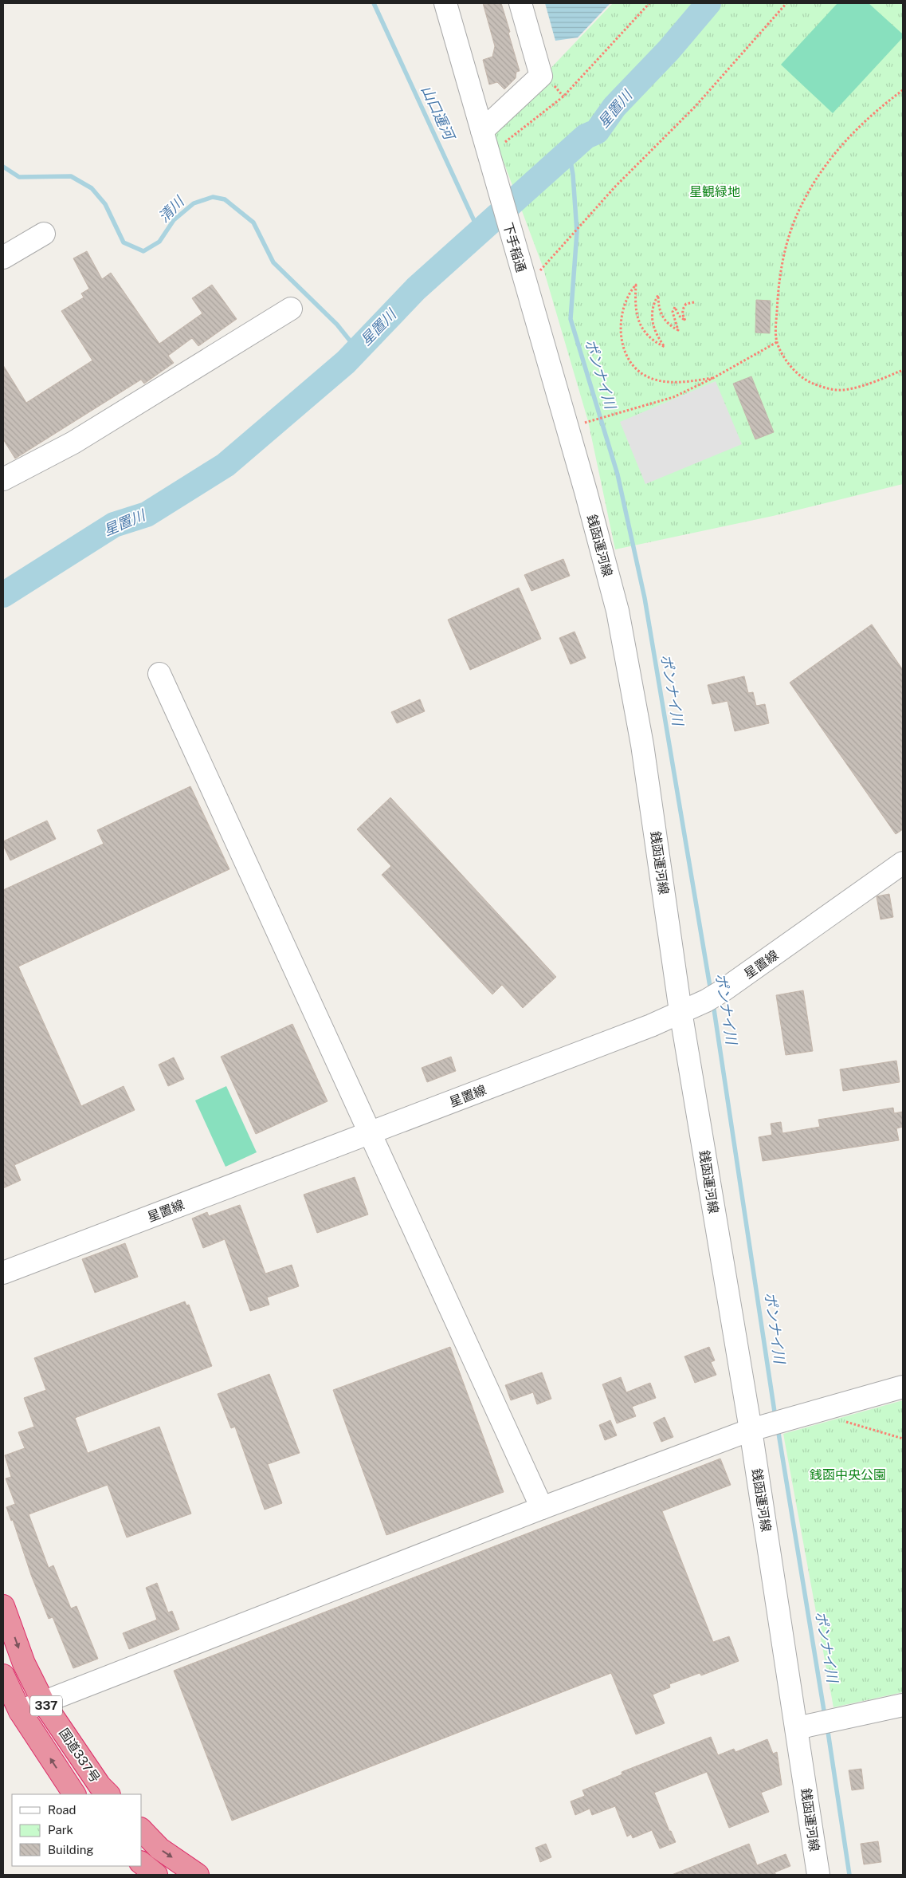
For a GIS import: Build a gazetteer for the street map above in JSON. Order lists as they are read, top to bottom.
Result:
{
  "streets": {
    "highway": ["337", "国道337号"],
    "street": ["下手稲通", "銭函運河線", "星置線"]
  },
  "crossings": [
    ["下手稲通", "銭函運河線"],
    ["銭函運河線", "星置線"]
  ],
  "water": [
    "星置川",
    "山口運河",
    "清川",
    "ポンナイ川"
  ],
  "parks": ["星観緑地", "銭函中央公園"],
  "legend": ["Road", "Park", "Building"]
}
